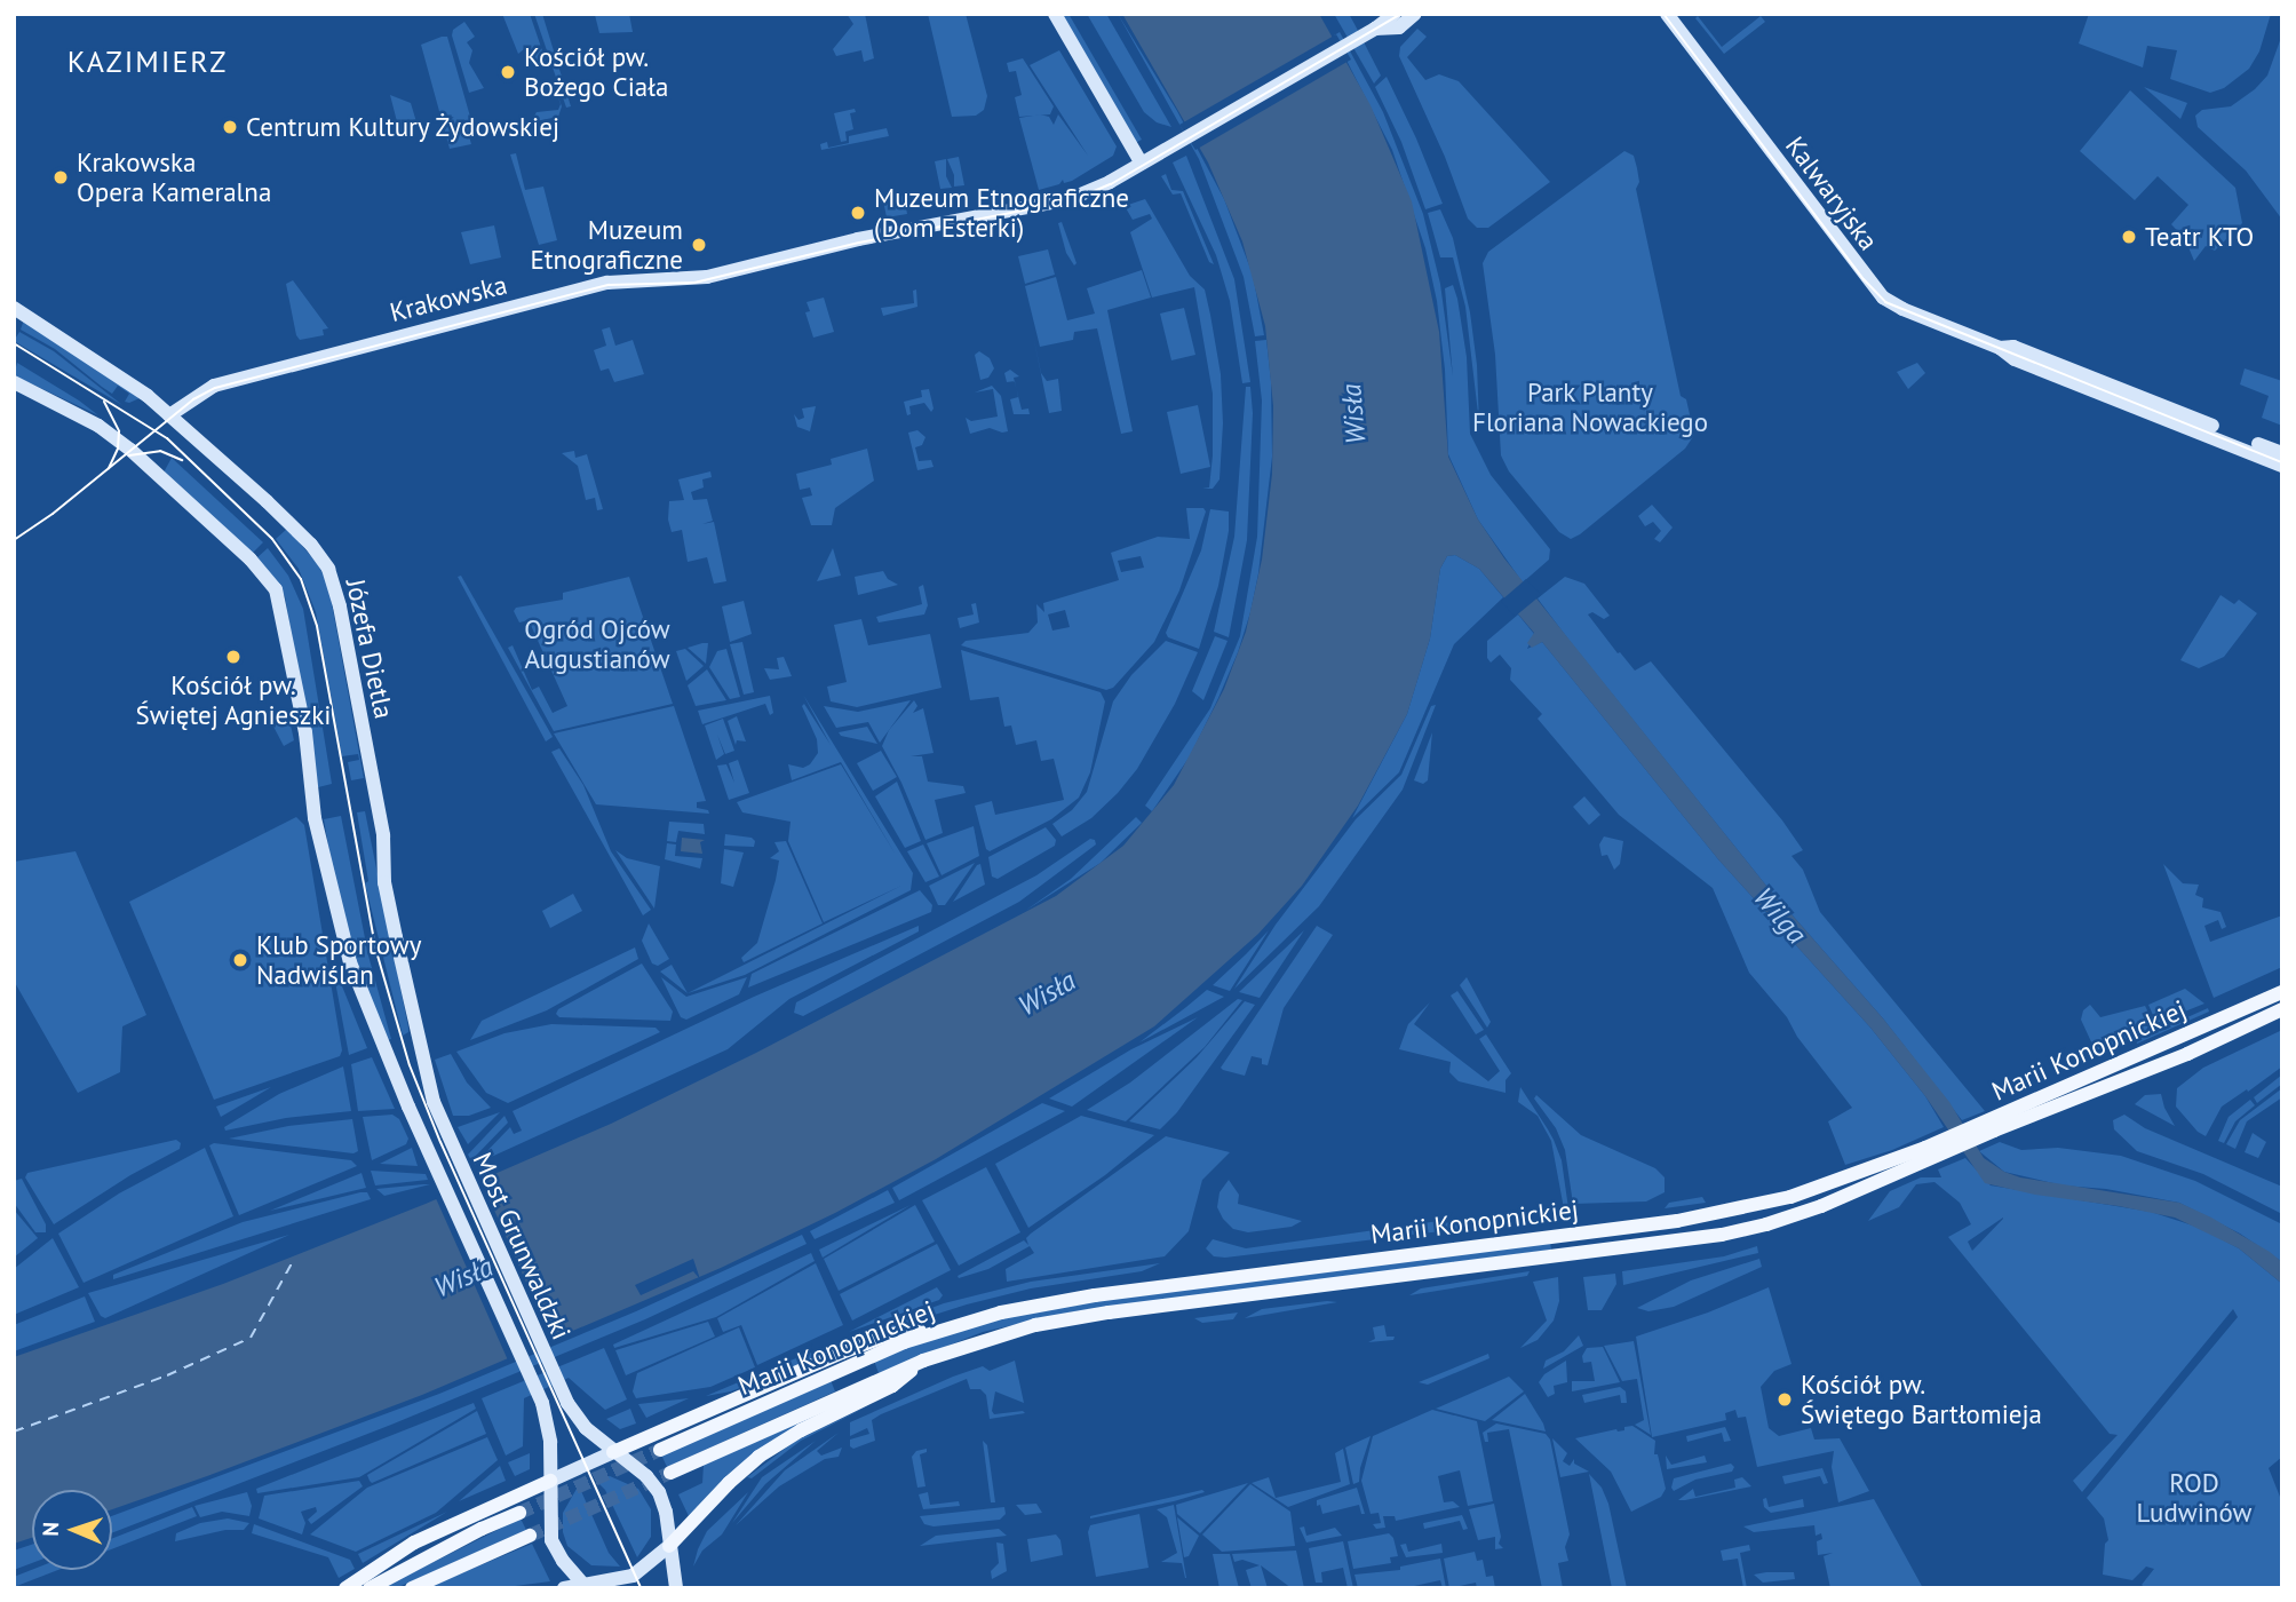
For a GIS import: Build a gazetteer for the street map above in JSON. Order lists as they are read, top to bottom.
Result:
{
  "streets": {
    "main road": ["Marii Konopnickiej"],
    "street": [
      "Kalwaryjska",
      "Krakowska",
      "Józefa Dietla",
      "Most Grunwaldzki"
    ]
  },
  "crossings": [
    ["Krakowska", "Józefa Dietla"],
    ["Józefa Dietla", "Most Grunwaldzki"]
  ],
  "districts": ["KAZIMIERZ"],
  "water": ["Wisła", "Wilga"],
  "parks": ["Park Planty Floriana Nowackiego", "Ogród Ojców Augustianów", "ROD Ludwinów"],
  "places": [
    "Kościół pw. Bożego Ciała",
    "Centrum Kultury Żydowskiej",
    "Krakowska Opera Kameralna",
    "Muzeum Etnograficzne (Dom Esterki)",
    "Teatr KTO",
    "Muzeum Etnograficzne",
    "Kościół pw. Świętej Agnieszki",
    "Klub Sportowy Nadwiślan",
    "Kościół pw. Świętego Bartłomieja"
  ],
  "north": "left"
}
